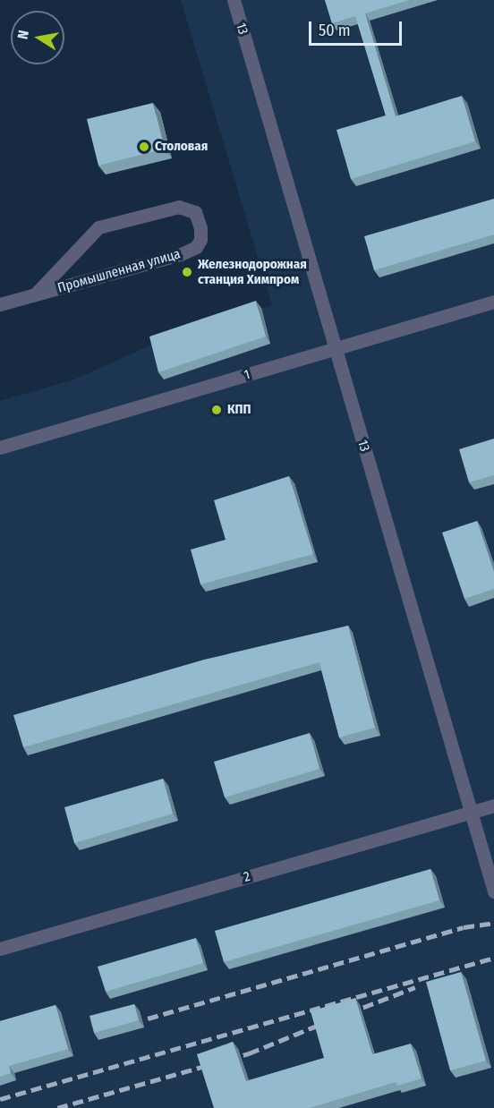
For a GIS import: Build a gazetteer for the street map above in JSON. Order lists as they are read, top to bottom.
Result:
{
  "streets": {
    "street": [
      "13",
      "Промышленная улица",
      "1",
      "2"
    ]
  },
  "crossings": [
    ["13", "1"],
    ["13", "2"]
  ],
  "places": ["Столовая", "Железнодорожная станция Химпром", "КПП"],
  "scale_bar": "50 m",
  "north": "left"
}
